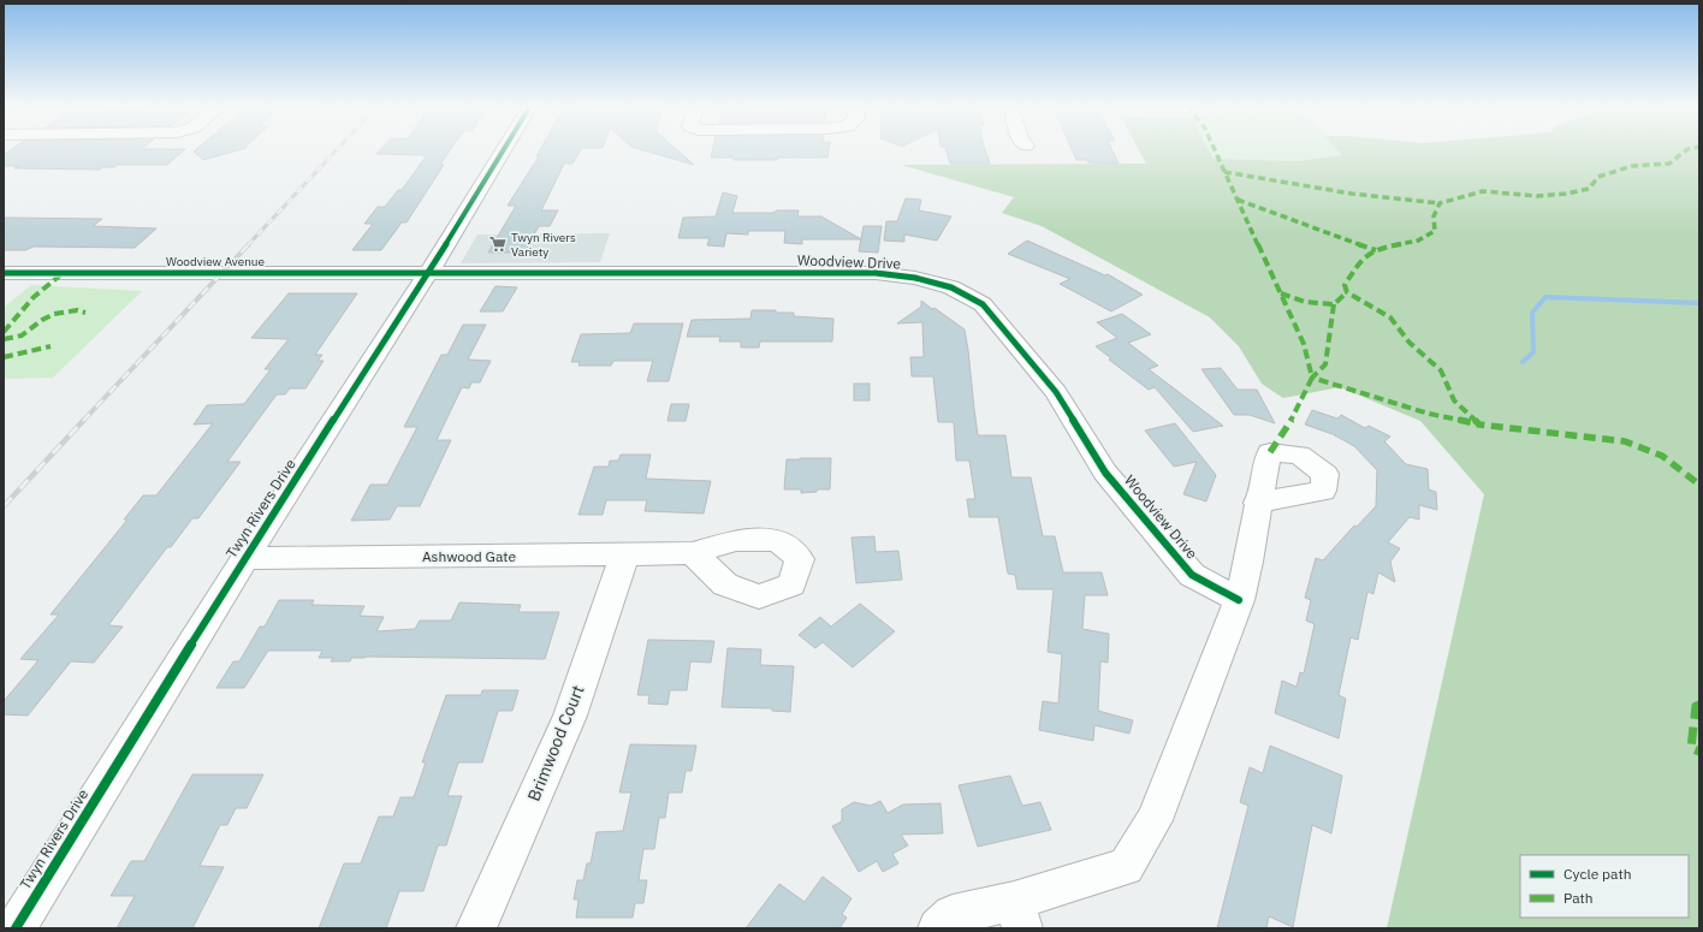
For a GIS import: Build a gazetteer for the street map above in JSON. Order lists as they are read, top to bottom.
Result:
{
  "streets": {
    "street": [
      "Woodview Avenue",
      "Woodview Drive",
      "Twyn Rivers Drive",
      "Ashwood Gate",
      "Brimwood Court"
    ]
  },
  "crossings": [
    ["Woodview Avenue", "Woodview Drive"],
    ["Woodview Avenue", "Twyn Rivers Drive"],
    ["Woodview Drive", "Twyn Rivers Drive"],
    ["Twyn Rivers Drive", "Ashwood Gate"],
    ["Ashwood Gate", "Brimwood Court"]
  ],
  "places": {
    "supermarket": ["Twyn Rivers Variety"]
  },
  "legend": ["Cycle path", "Path"]
}
